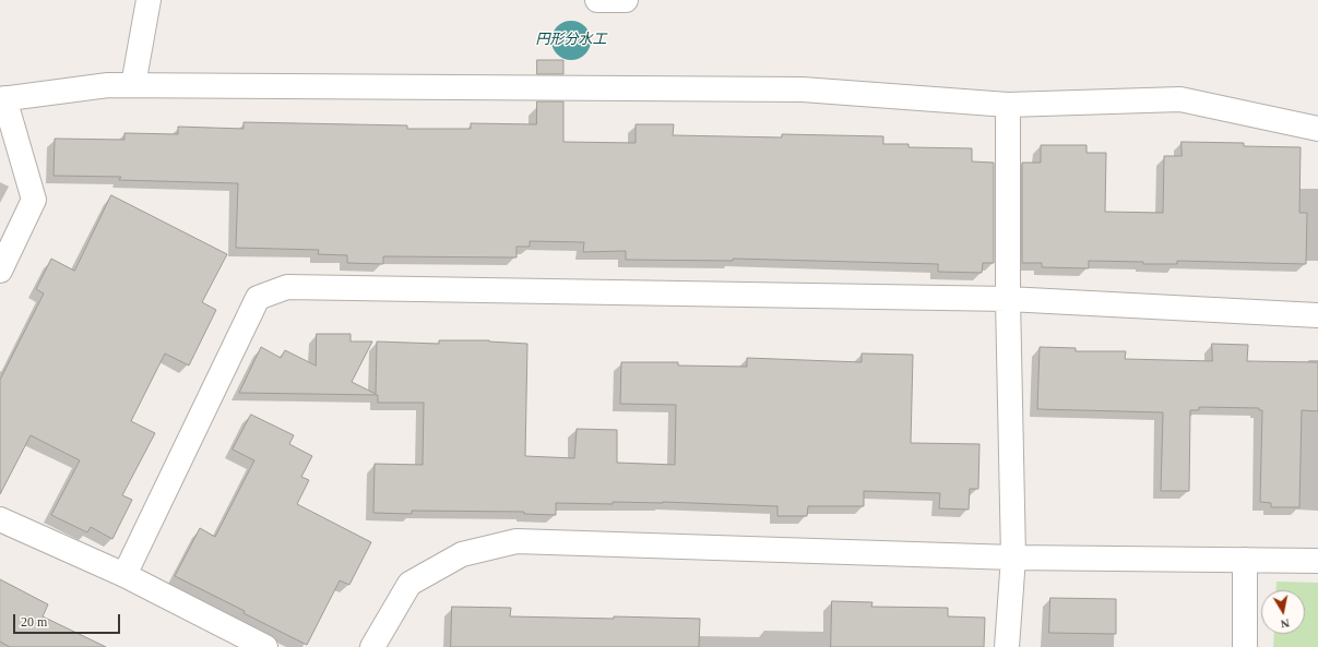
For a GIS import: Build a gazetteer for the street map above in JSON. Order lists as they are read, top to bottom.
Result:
{
  "water": ["円形分水工"],
  "scale_bar": "20 m",
  "north": "bottom"
}
